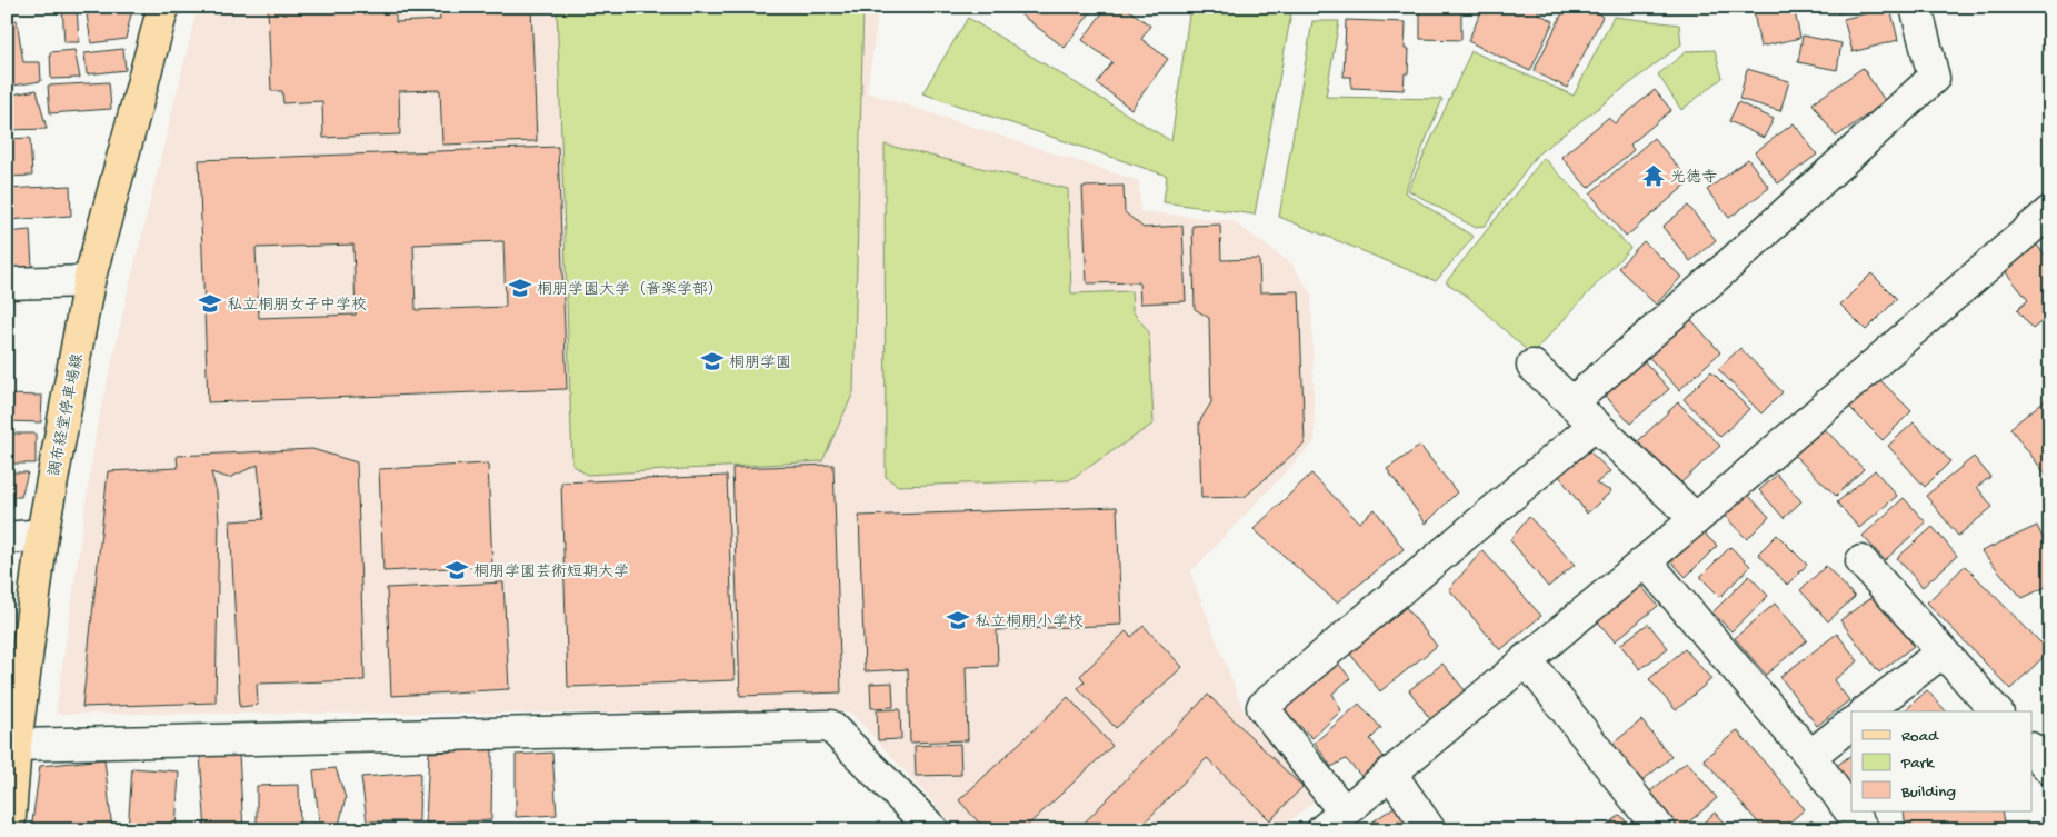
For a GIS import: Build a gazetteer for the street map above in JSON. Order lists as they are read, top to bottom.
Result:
{
  "streets": {
    "main road": ["調布経堂停車場線"]
  },
  "places": {
    "temple": ["光徳寺"],
    "school or university": [
      "桐朋学園大学（音楽学部）",
      "私立桐朋女子中学校",
      "桐朋学園",
      "桐朋学園芸術短期大学",
      "私立桐朋小学校"
    ]
  },
  "legend": ["Road", "Park", "Building"]
}
